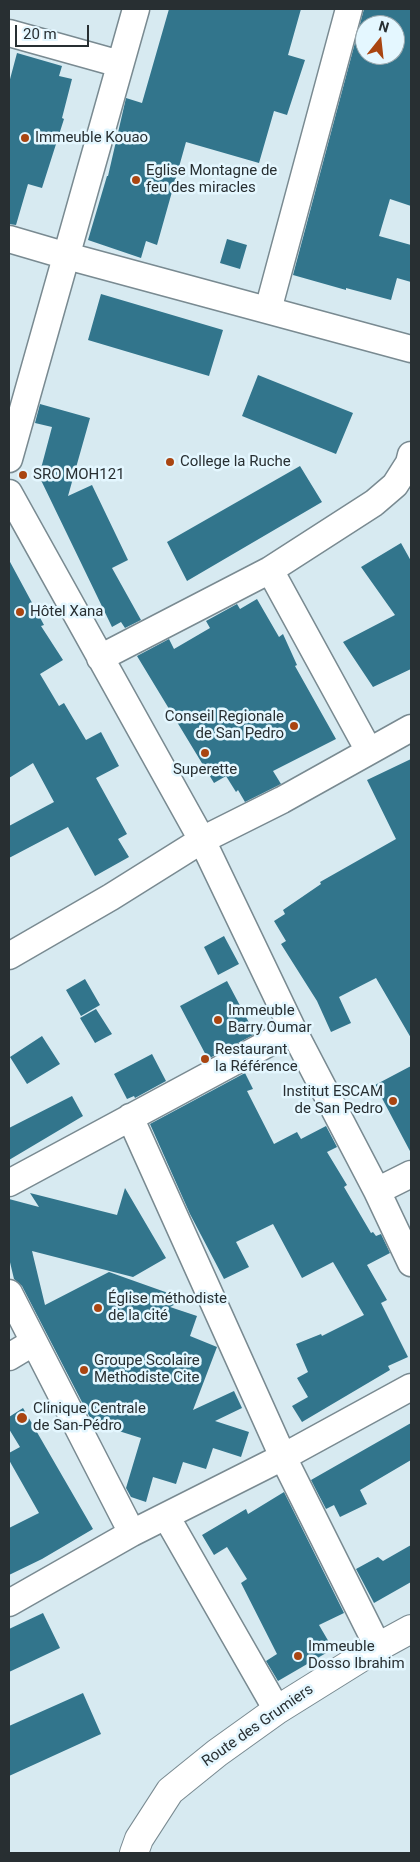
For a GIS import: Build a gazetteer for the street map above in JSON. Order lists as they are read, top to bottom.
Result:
{
  "streets": {
    "main road": ["Route des Grumiers"]
  },
  "places": [
    "Immeuble Kouao",
    "Eglise Montagne de feu des miracles",
    "College la Ruche",
    "SRO MOH121",
    "Hôtel Xana",
    "Conseil Regionale de San Pedro",
    "Superette",
    "Immeuble Barry Oumar",
    "Restaurant la Référence",
    "Institut ESCAM de San Pedro",
    "Église méthodiste de la cité",
    "Groupe Scolaire Methodiste Cite",
    "Clinique Centrale de San-Pédro",
    "Immeuble Dosso Ibrahim"
  ],
  "scale_bar": "20 m",
  "north": "top"
}
